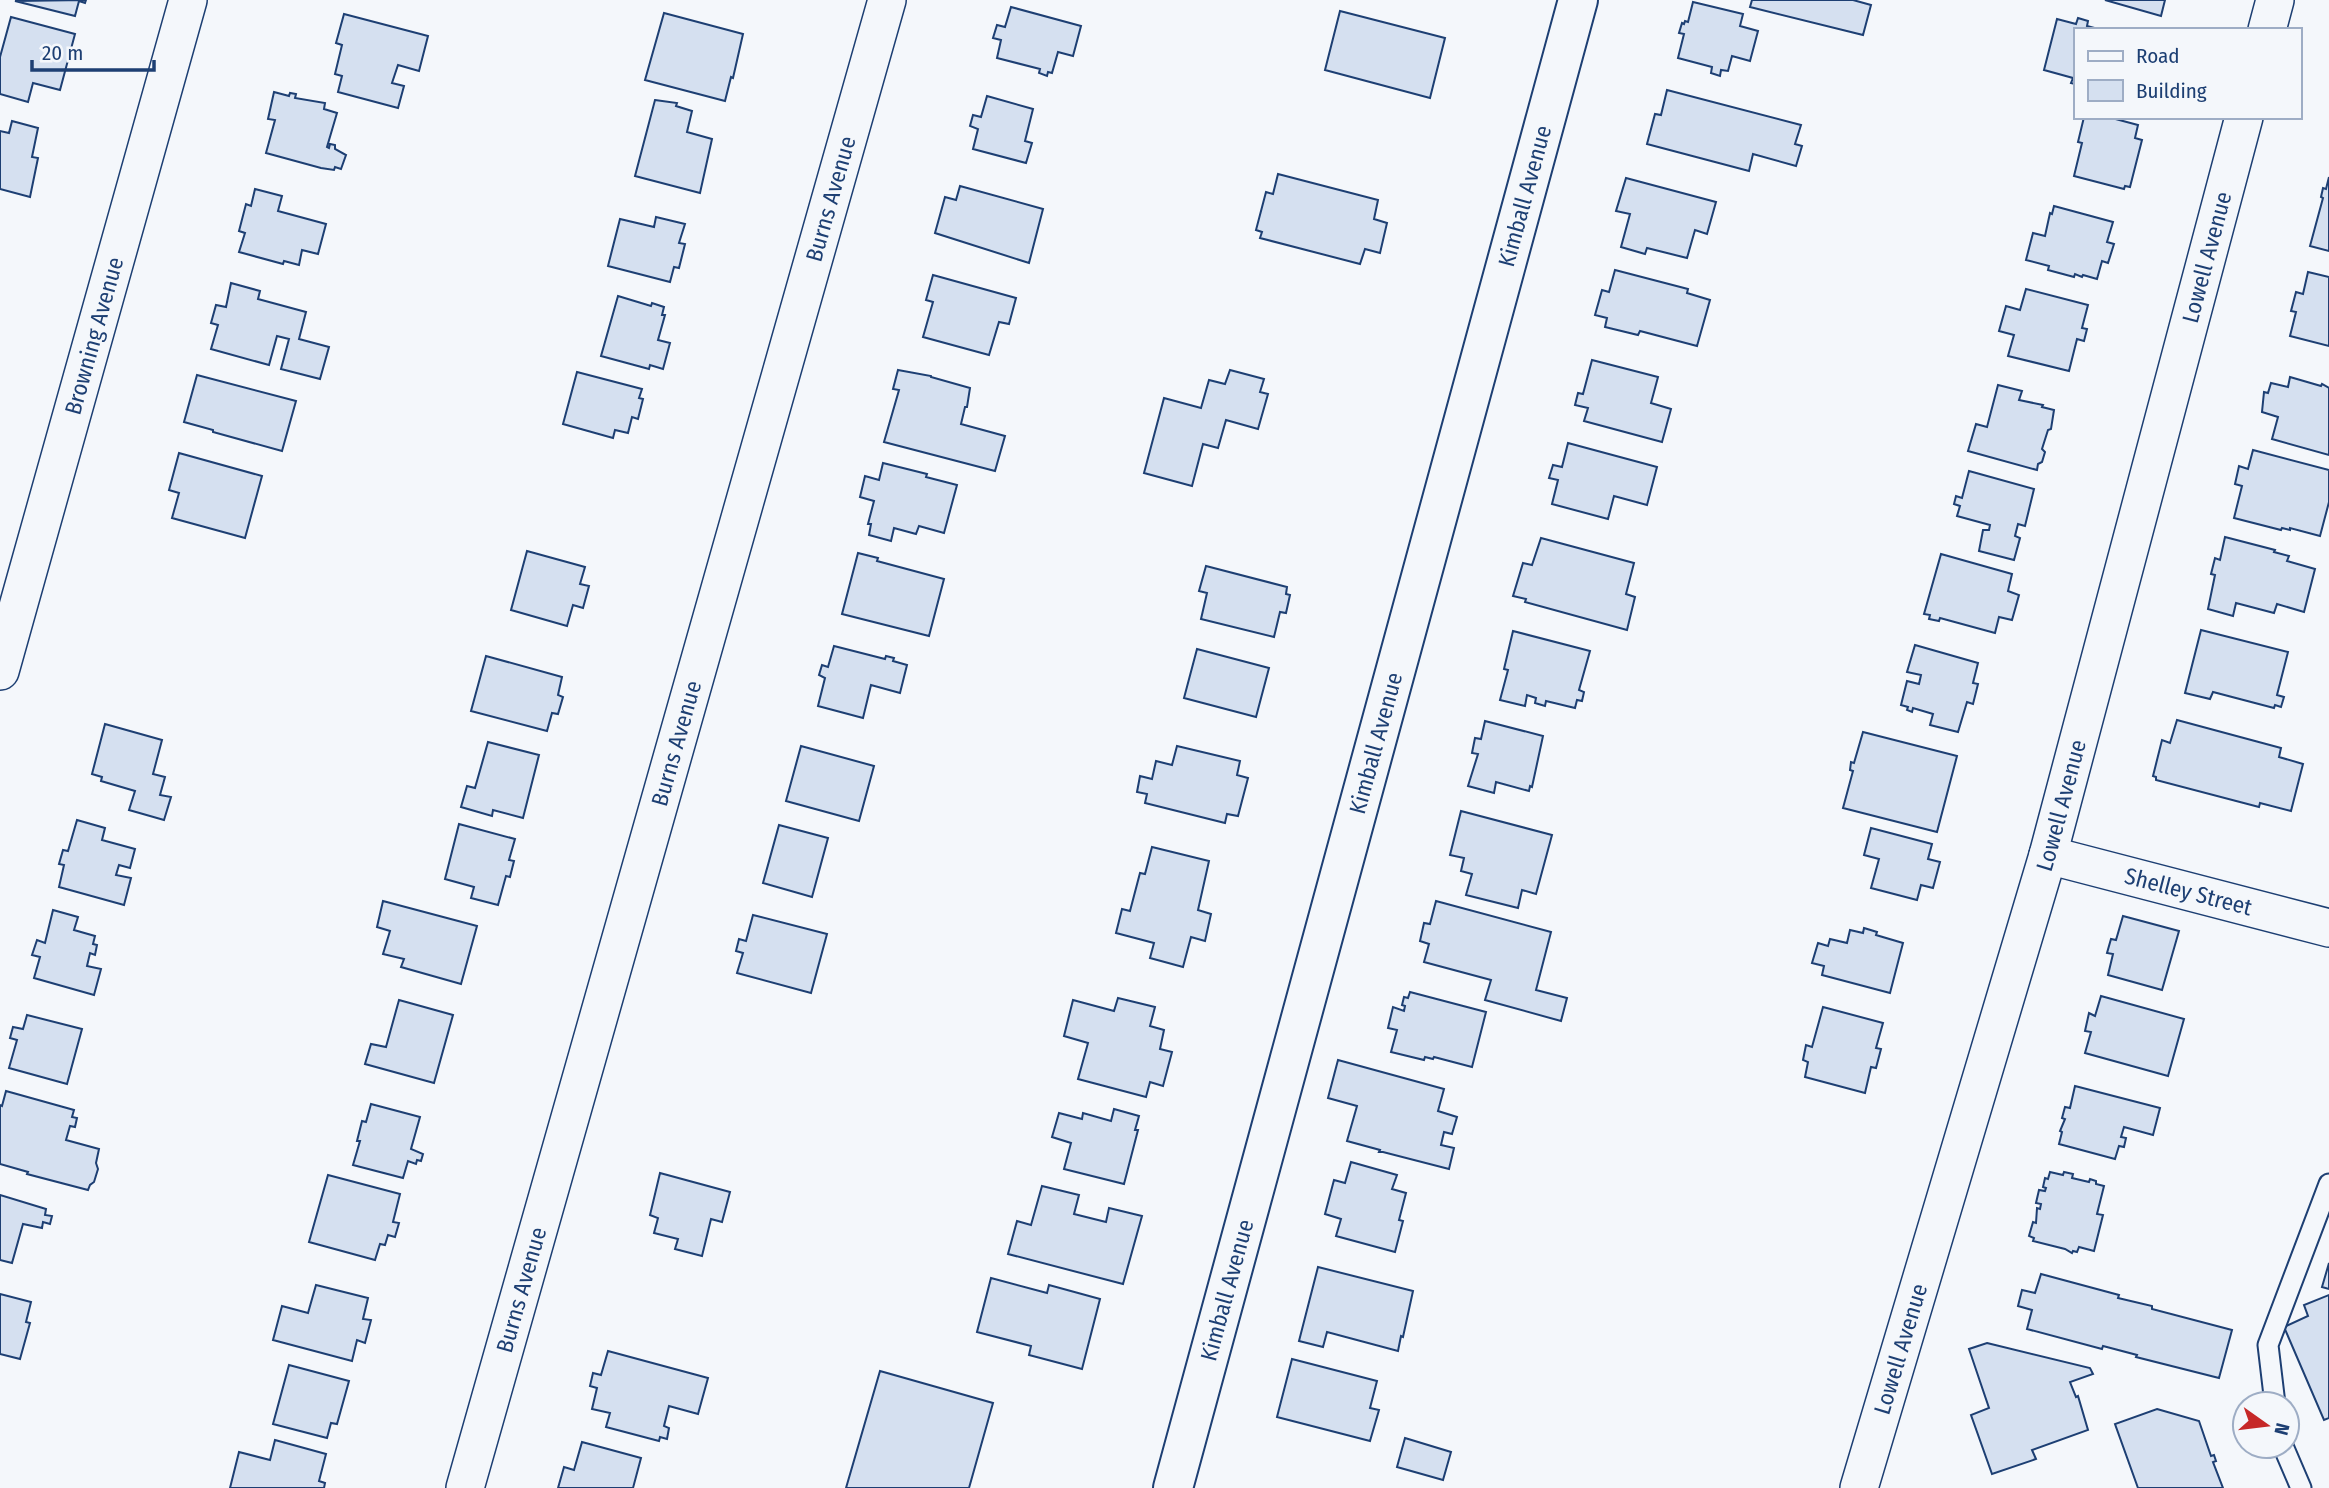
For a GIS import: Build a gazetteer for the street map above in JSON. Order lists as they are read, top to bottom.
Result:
{
  "streets": {
    "street": [
      "Kimball Avenue",
      "Burns Avenue",
      "Lowell Avenue",
      "Browning Avenue",
      "Shelley Street"
    ]
  },
  "crossings": [
    ["Lowell Avenue", "Shelley Street"]
  ],
  "legend": ["Road", "Building"],
  "scale_bar": "20 m",
  "north": "right"
}
